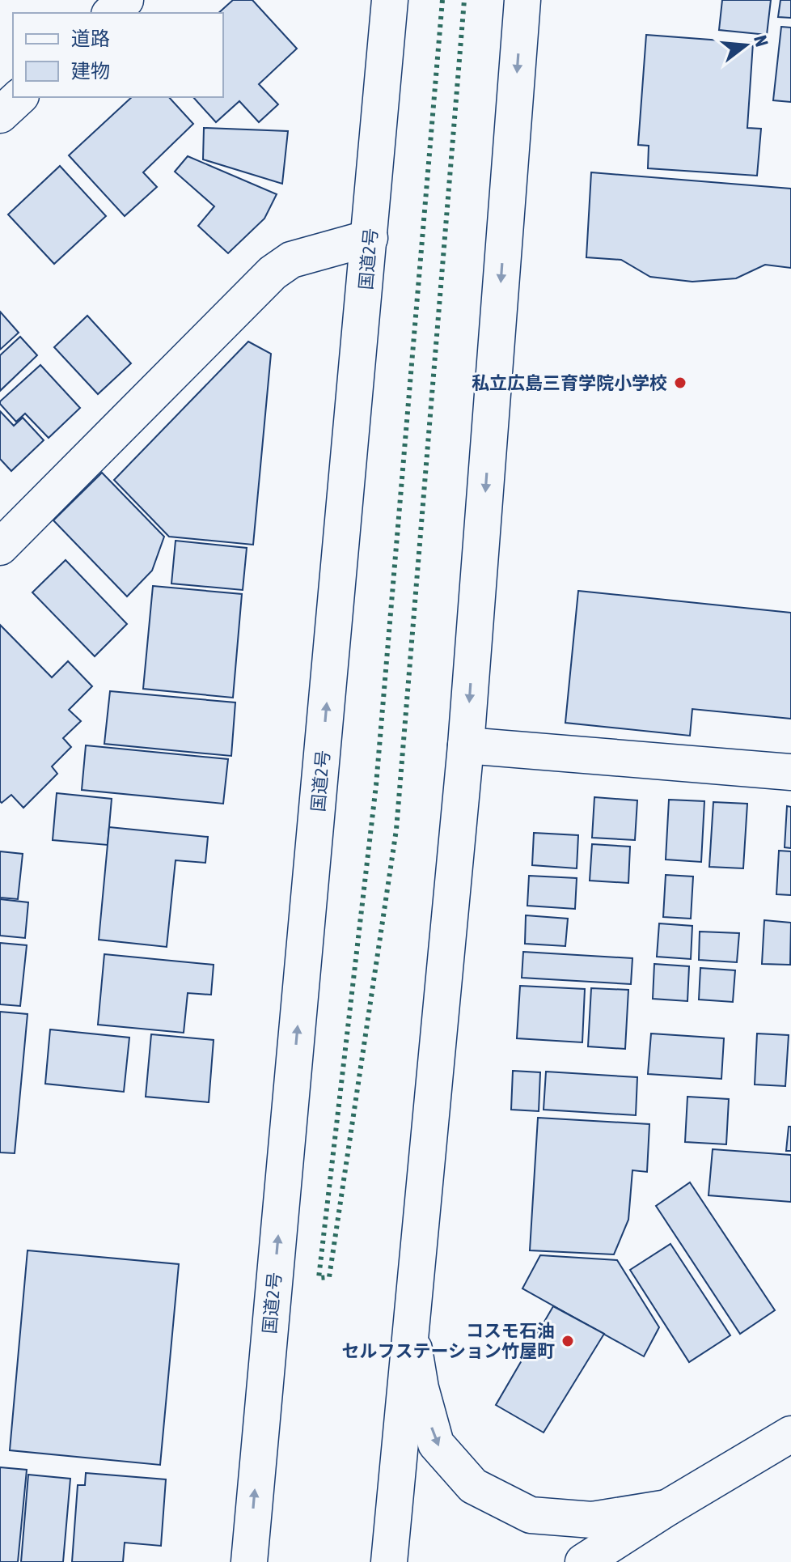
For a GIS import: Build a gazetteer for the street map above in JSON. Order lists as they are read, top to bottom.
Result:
{
  "streets": {
    "main road": ["国道2号"]
  },
  "places": ["私立広島三育学院小学校", "コスモ石油 セルフステーション竹屋町"],
  "legend": ["道路", "建物"],
  "north": "right"
}
